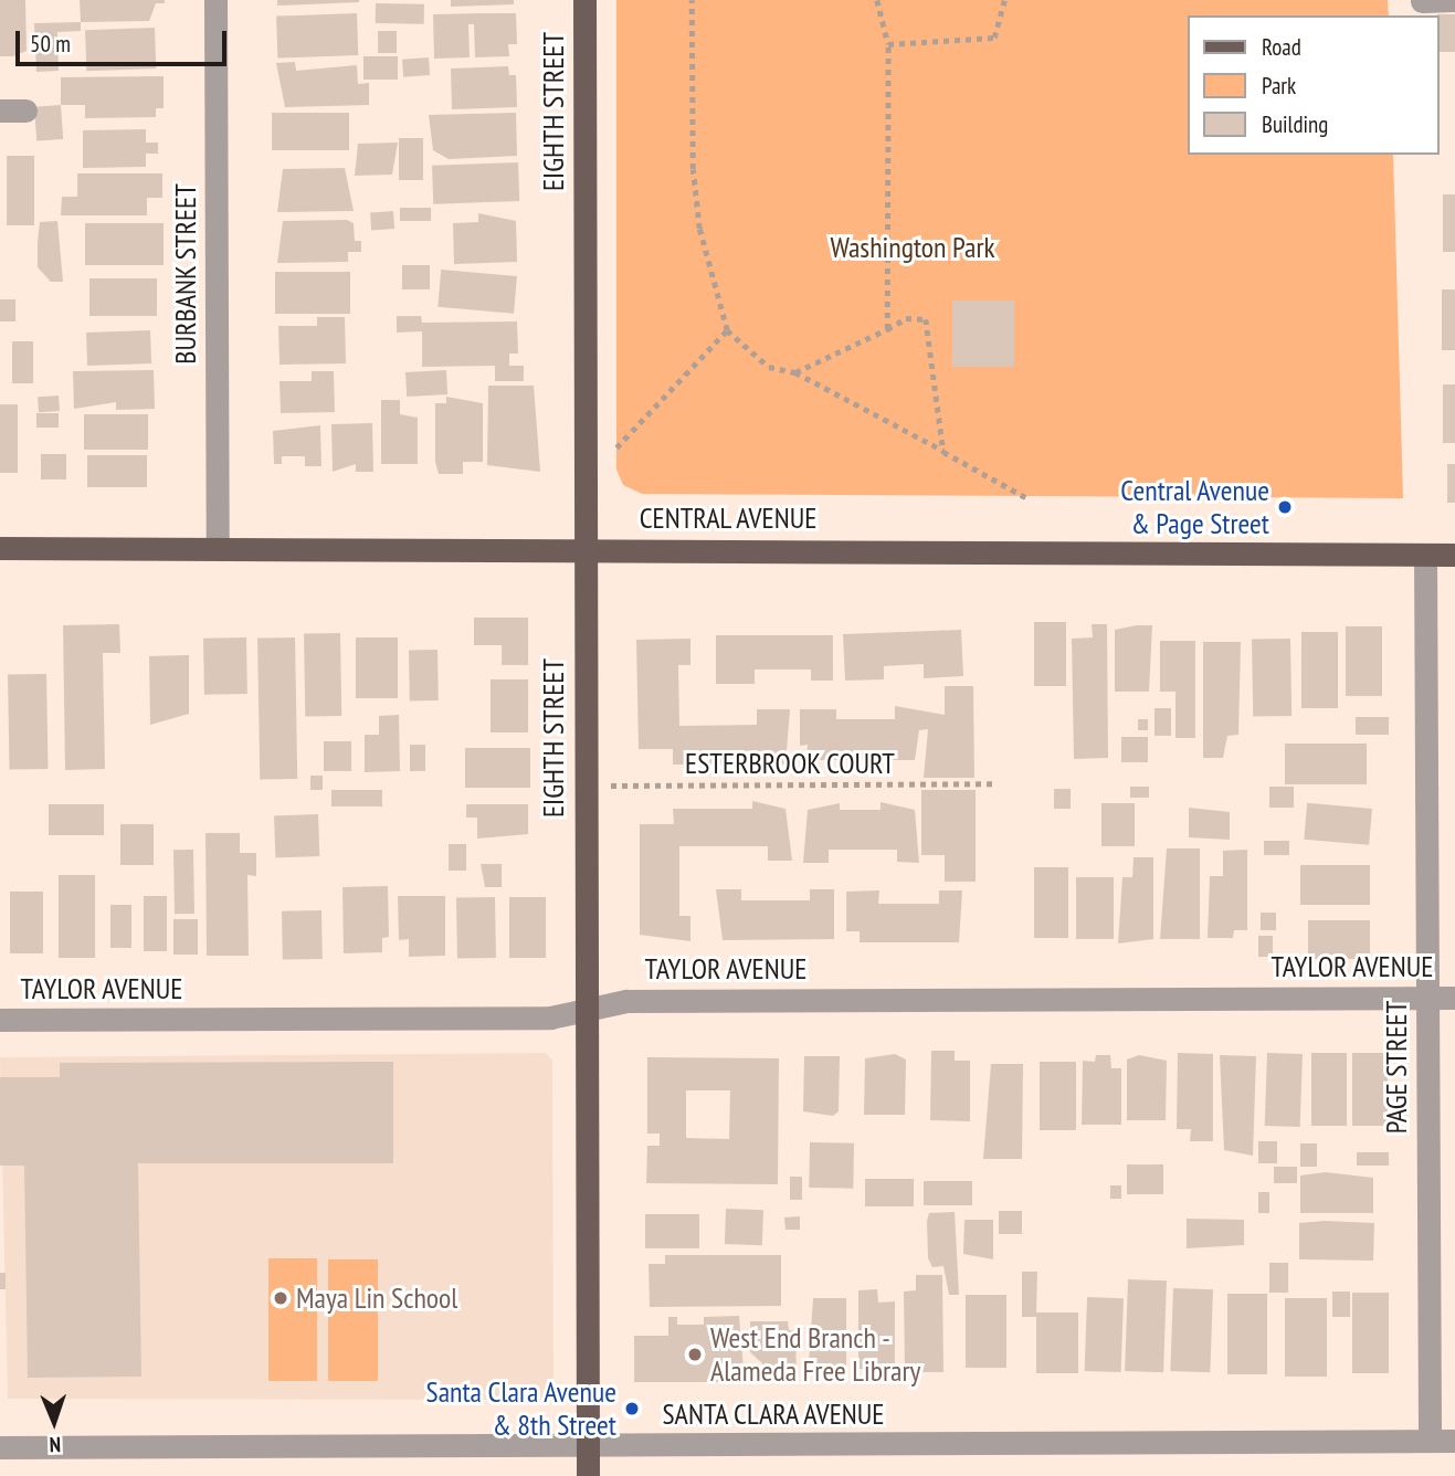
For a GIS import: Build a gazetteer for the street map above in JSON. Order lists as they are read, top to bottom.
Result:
{
  "streets": {
    "main road": ["EIGHTH STREET", "CENTRAL AVENUE"],
    "street": [
      "BURBANK STREET",
      "TAYLOR AVENUE",
      "PAGE STREET",
      "SANTA CLARA AVENUE"
    ],
    "path": ["ESTERBROOK COURT"]
  },
  "crossings": [
    ["EIGHTH STREET", "CENTRAL AVENUE"],
    ["EIGHTH STREET", "ESTERBROOK COURT"],
    ["EIGHTH STREET", "TAYLOR AVENUE"],
    ["EIGHTH STREET", "SANTA CLARA AVENUE"],
    ["BURBANK STREET", "CENTRAL AVENUE"],
    ["CENTRAL AVENUE", "PAGE STREET"],
    ["TAYLOR AVENUE", "PAGE STREET"],
    ["PAGE STREET", "SANTA CLARA AVENUE"]
  ],
  "parks": ["Washington Park"],
  "places": [
    "Central Avenue & Page Street",
    "Maya Lin School",
    "West End Branch - Alameda Free Library",
    "Santa Clara Avenue & 8th Street"
  ],
  "legend": ["Road", "Park", "Building"],
  "scale_bar": "50 m",
  "north": "bottom"
}
